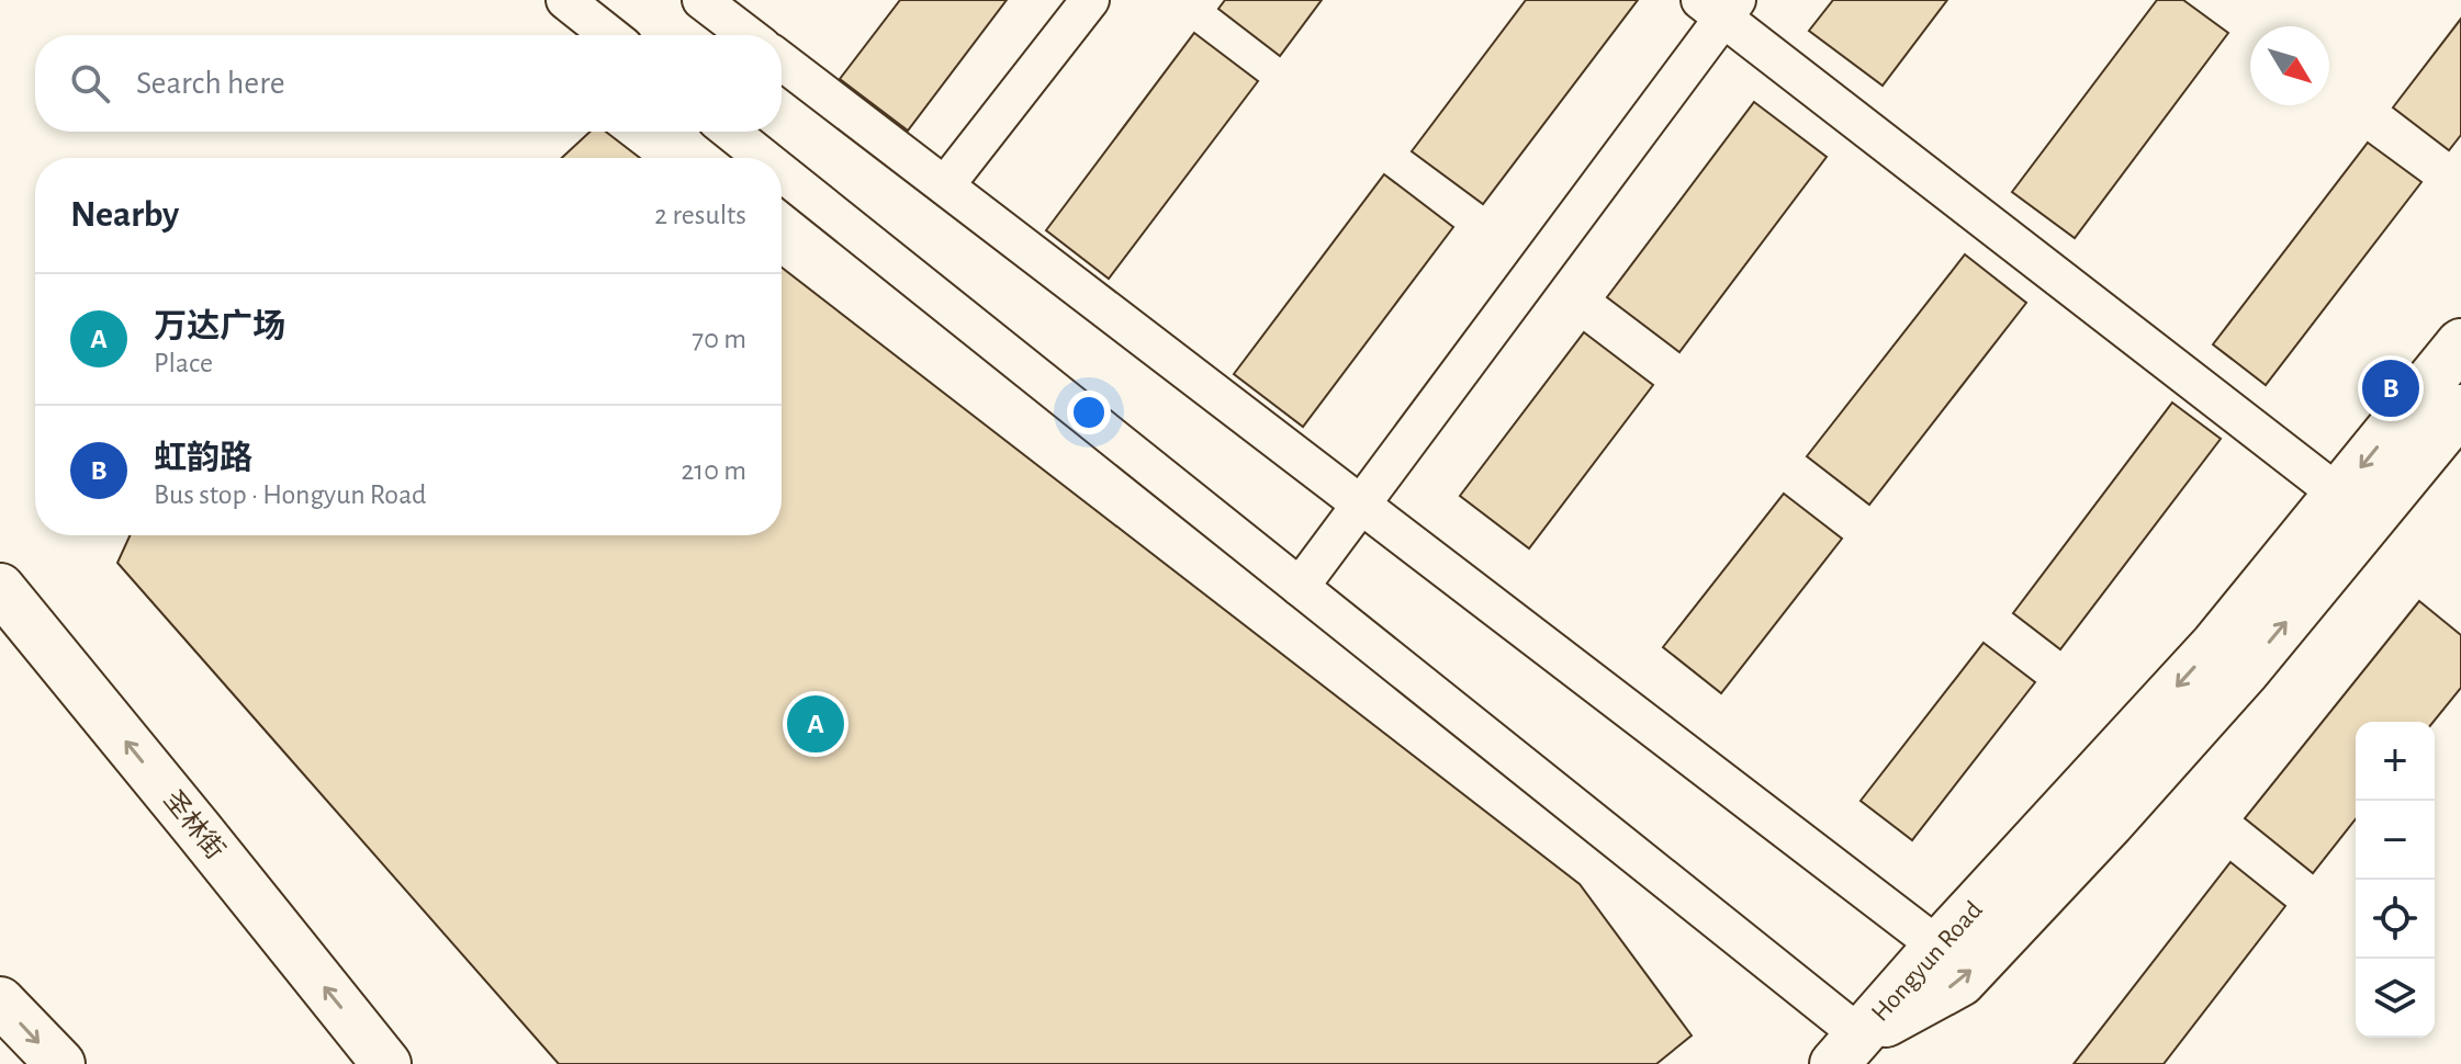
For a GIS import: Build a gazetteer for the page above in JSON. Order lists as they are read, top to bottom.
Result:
{
  "streets": {
    "main road": ["圣林街", "Hongyun Road"]
  },
  "one_way": ["圣林街"],
  "north": "bottom right",
  "page": {
    "search": "Search here",
    "heading": ["Nearby", "2 results"],
    "list": [
      {
        "mark": "A",
        "name": "万达广场",
        "note": "Place",
        "value": "70 m"
      },
      {
        "mark": "B",
        "name": "虹韵路",
        "note": "Bus stop · Hongyun Road",
        "value": "210 m"
      }
    ],
    "pins": ["B", "A"],
    "map_buttons": ["+", "−"]
  }
}
